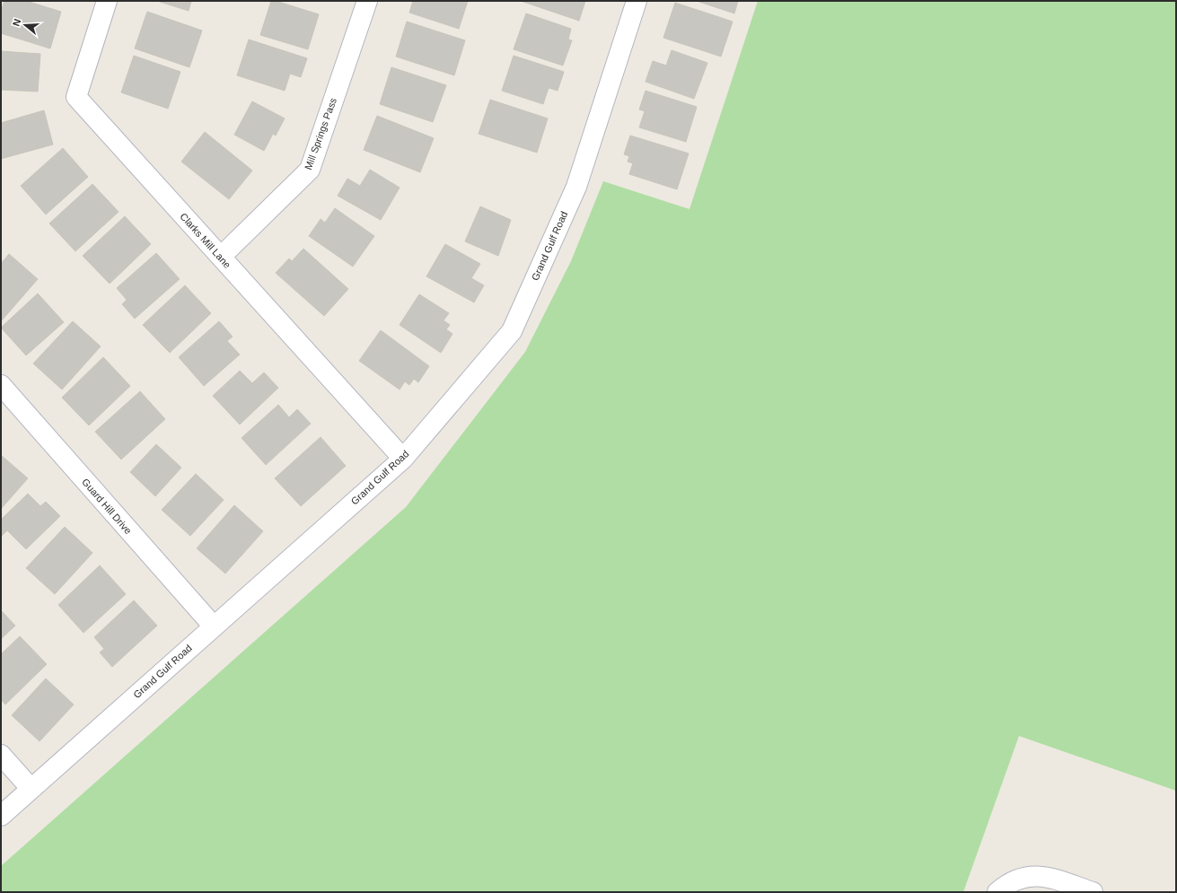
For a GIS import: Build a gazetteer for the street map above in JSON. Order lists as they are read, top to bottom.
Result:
{
  "streets": {
    "street": [
      "Mill Springs Pass",
      "Clarks Mill Lane",
      "Grand Gulf Road",
      "Guard Hill Drive"
    ]
  },
  "crossings": [
    ["Mill Springs Pass", "Clarks Mill Lane"],
    ["Clarks Mill Lane", "Grand Gulf Road"],
    ["Grand Gulf Road", "Guard Hill Drive"]
  ],
  "north": "left"
}
